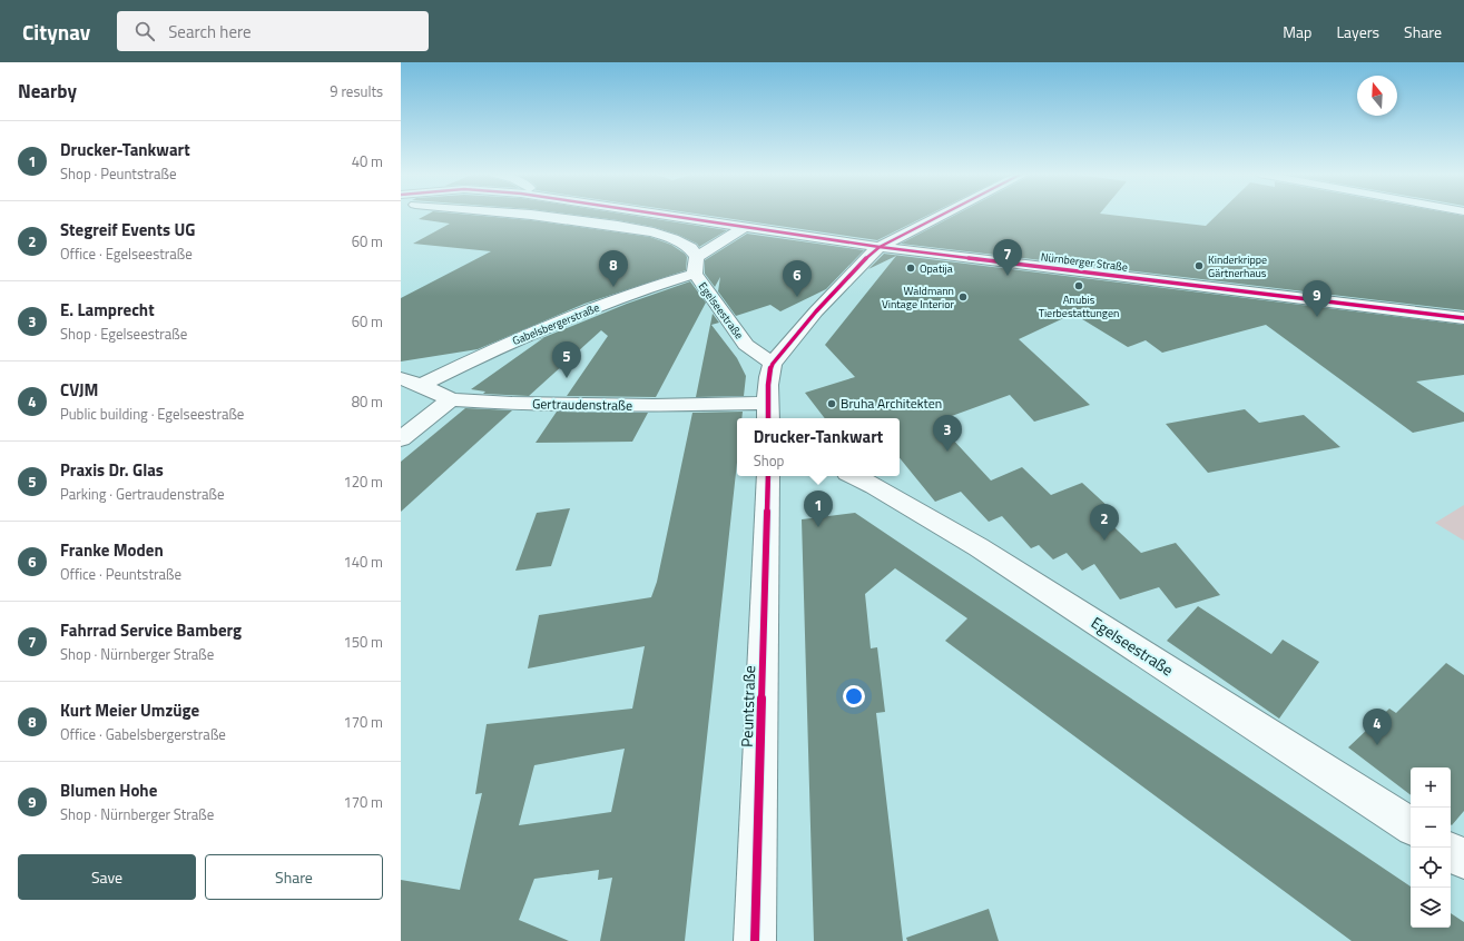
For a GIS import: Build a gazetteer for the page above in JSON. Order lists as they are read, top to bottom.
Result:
{
  "streets": {
    "street": [
      "Nürnberger Straße",
      "Egelseestraße",
      "Gabelsbergerstraße",
      "Gertraudenstraße",
      "Peuntstraße"
    ]
  },
  "crossings": [
    ["Nürnberger Straße", "Gabelsbergerstraße"],
    ["Egelseestraße", "Gabelsbergerstraße"],
    ["Gabelsbergerstraße", "Gertraudenstraße"]
  ],
  "places": [
    "Kinderkrippe Gärtnerhaus",
    "Opatija",
    "Anubis Tierbestattungen",
    "Waldmann Vintage Interior",
    "Bruha Architekten"
  ],
  "north": "top",
  "page": {
    "header": "Citynav",
    "search": "Search here",
    "nav": ["Map", "Layers", "Share"],
    "heading": ["Nearby", "9 results"],
    "list": [
      {
        "mark": "1",
        "name": "Drucker-Tankwart",
        "note": "Shop · Peuntstraße",
        "value": "40 m"
      },
      {
        "mark": "2",
        "name": "Stegreif Events UG",
        "note": "Office · Egelseestraße",
        "value": "60 m"
      },
      {
        "mark": "3",
        "name": "E. Lamprecht",
        "note": "Shop · Egelseestraße",
        "value": "60 m"
      },
      {
        "mark": "4",
        "name": "CVJM",
        "note": "Public building · Egelseestraße",
        "value": "80 m"
      },
      {
        "mark": "5",
        "name": "Praxis Dr. Glas",
        "note": "Parking · Gertraudenstraße",
        "value": "120 m"
      },
      {
        "mark": "6",
        "name": "Franke Moden",
        "note": "Office · Peuntstraße",
        "value": "140 m"
      },
      {
        "mark": "7",
        "name": "Fahrrad Service Bamberg",
        "note": "Shop · Nürnberger Straße",
        "value": "150 m"
      },
      {
        "mark": "8",
        "name": "Kurt Meier Umzüge",
        "note": "Office · Gabelsbergerstraße",
        "value": "170 m"
      },
      {
        "mark": "9",
        "name": "Blumen Hohe",
        "note": "Shop · Nürnberger Straße",
        "value": "170 m"
      }
    ],
    "pins": [
      "7",
      "8",
      "6",
      "9",
      "5",
      "3",
      "1",
      "2",
      "4"
    ],
    "popup": ["Drucker-Tankwart", "Shop"],
    "map_buttons": ["+", "−"],
    "buttons": ["Save", "Share"]
  }
}
